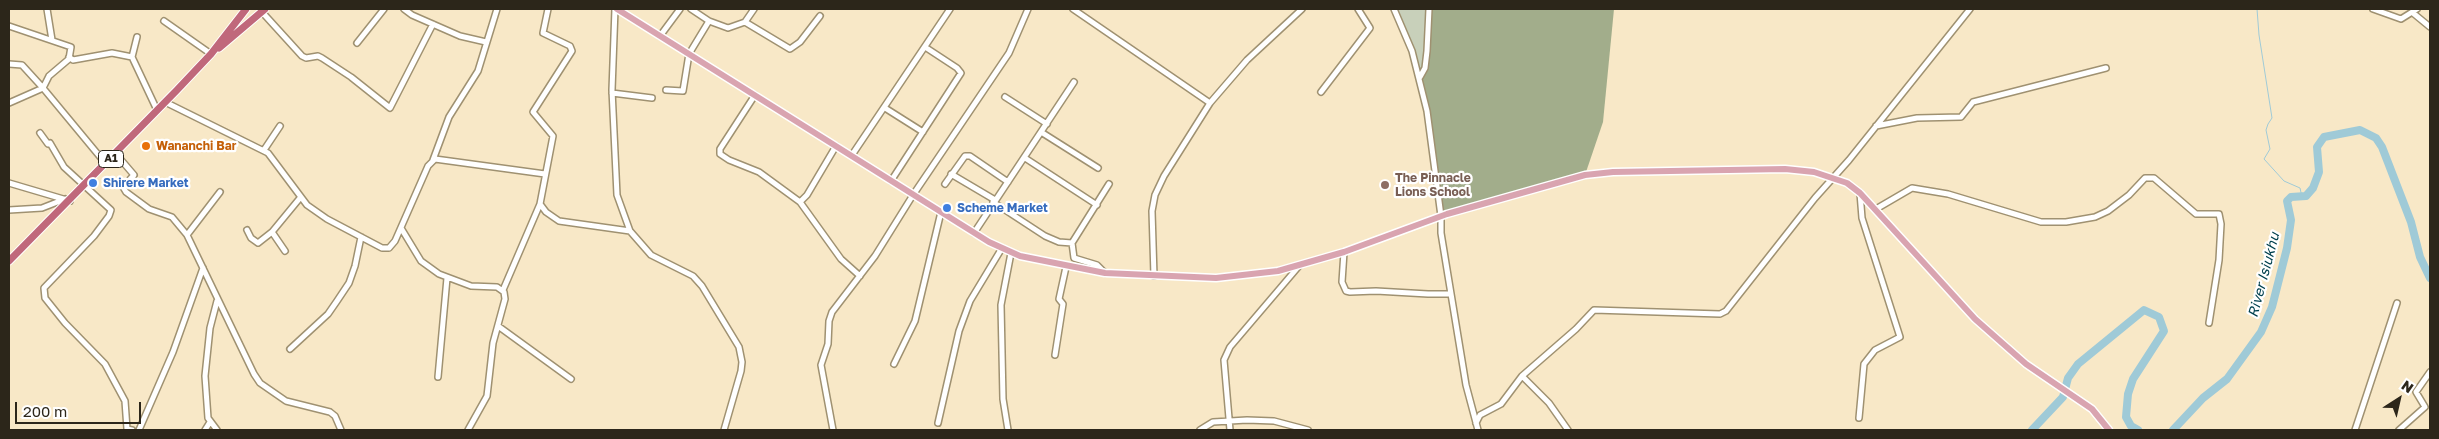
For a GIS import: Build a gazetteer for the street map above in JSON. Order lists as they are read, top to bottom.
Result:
{
  "streets": {
    "highway": ["A1"]
  },
  "water": ["River Isiukhu"],
  "places": [
    "Wananchi Bar",
    "Shirere Market",
    "The Pinnacle Lions School",
    "Scheme Market"
  ],
  "scale_bar": "200 m",
  "north": "top right"
}
